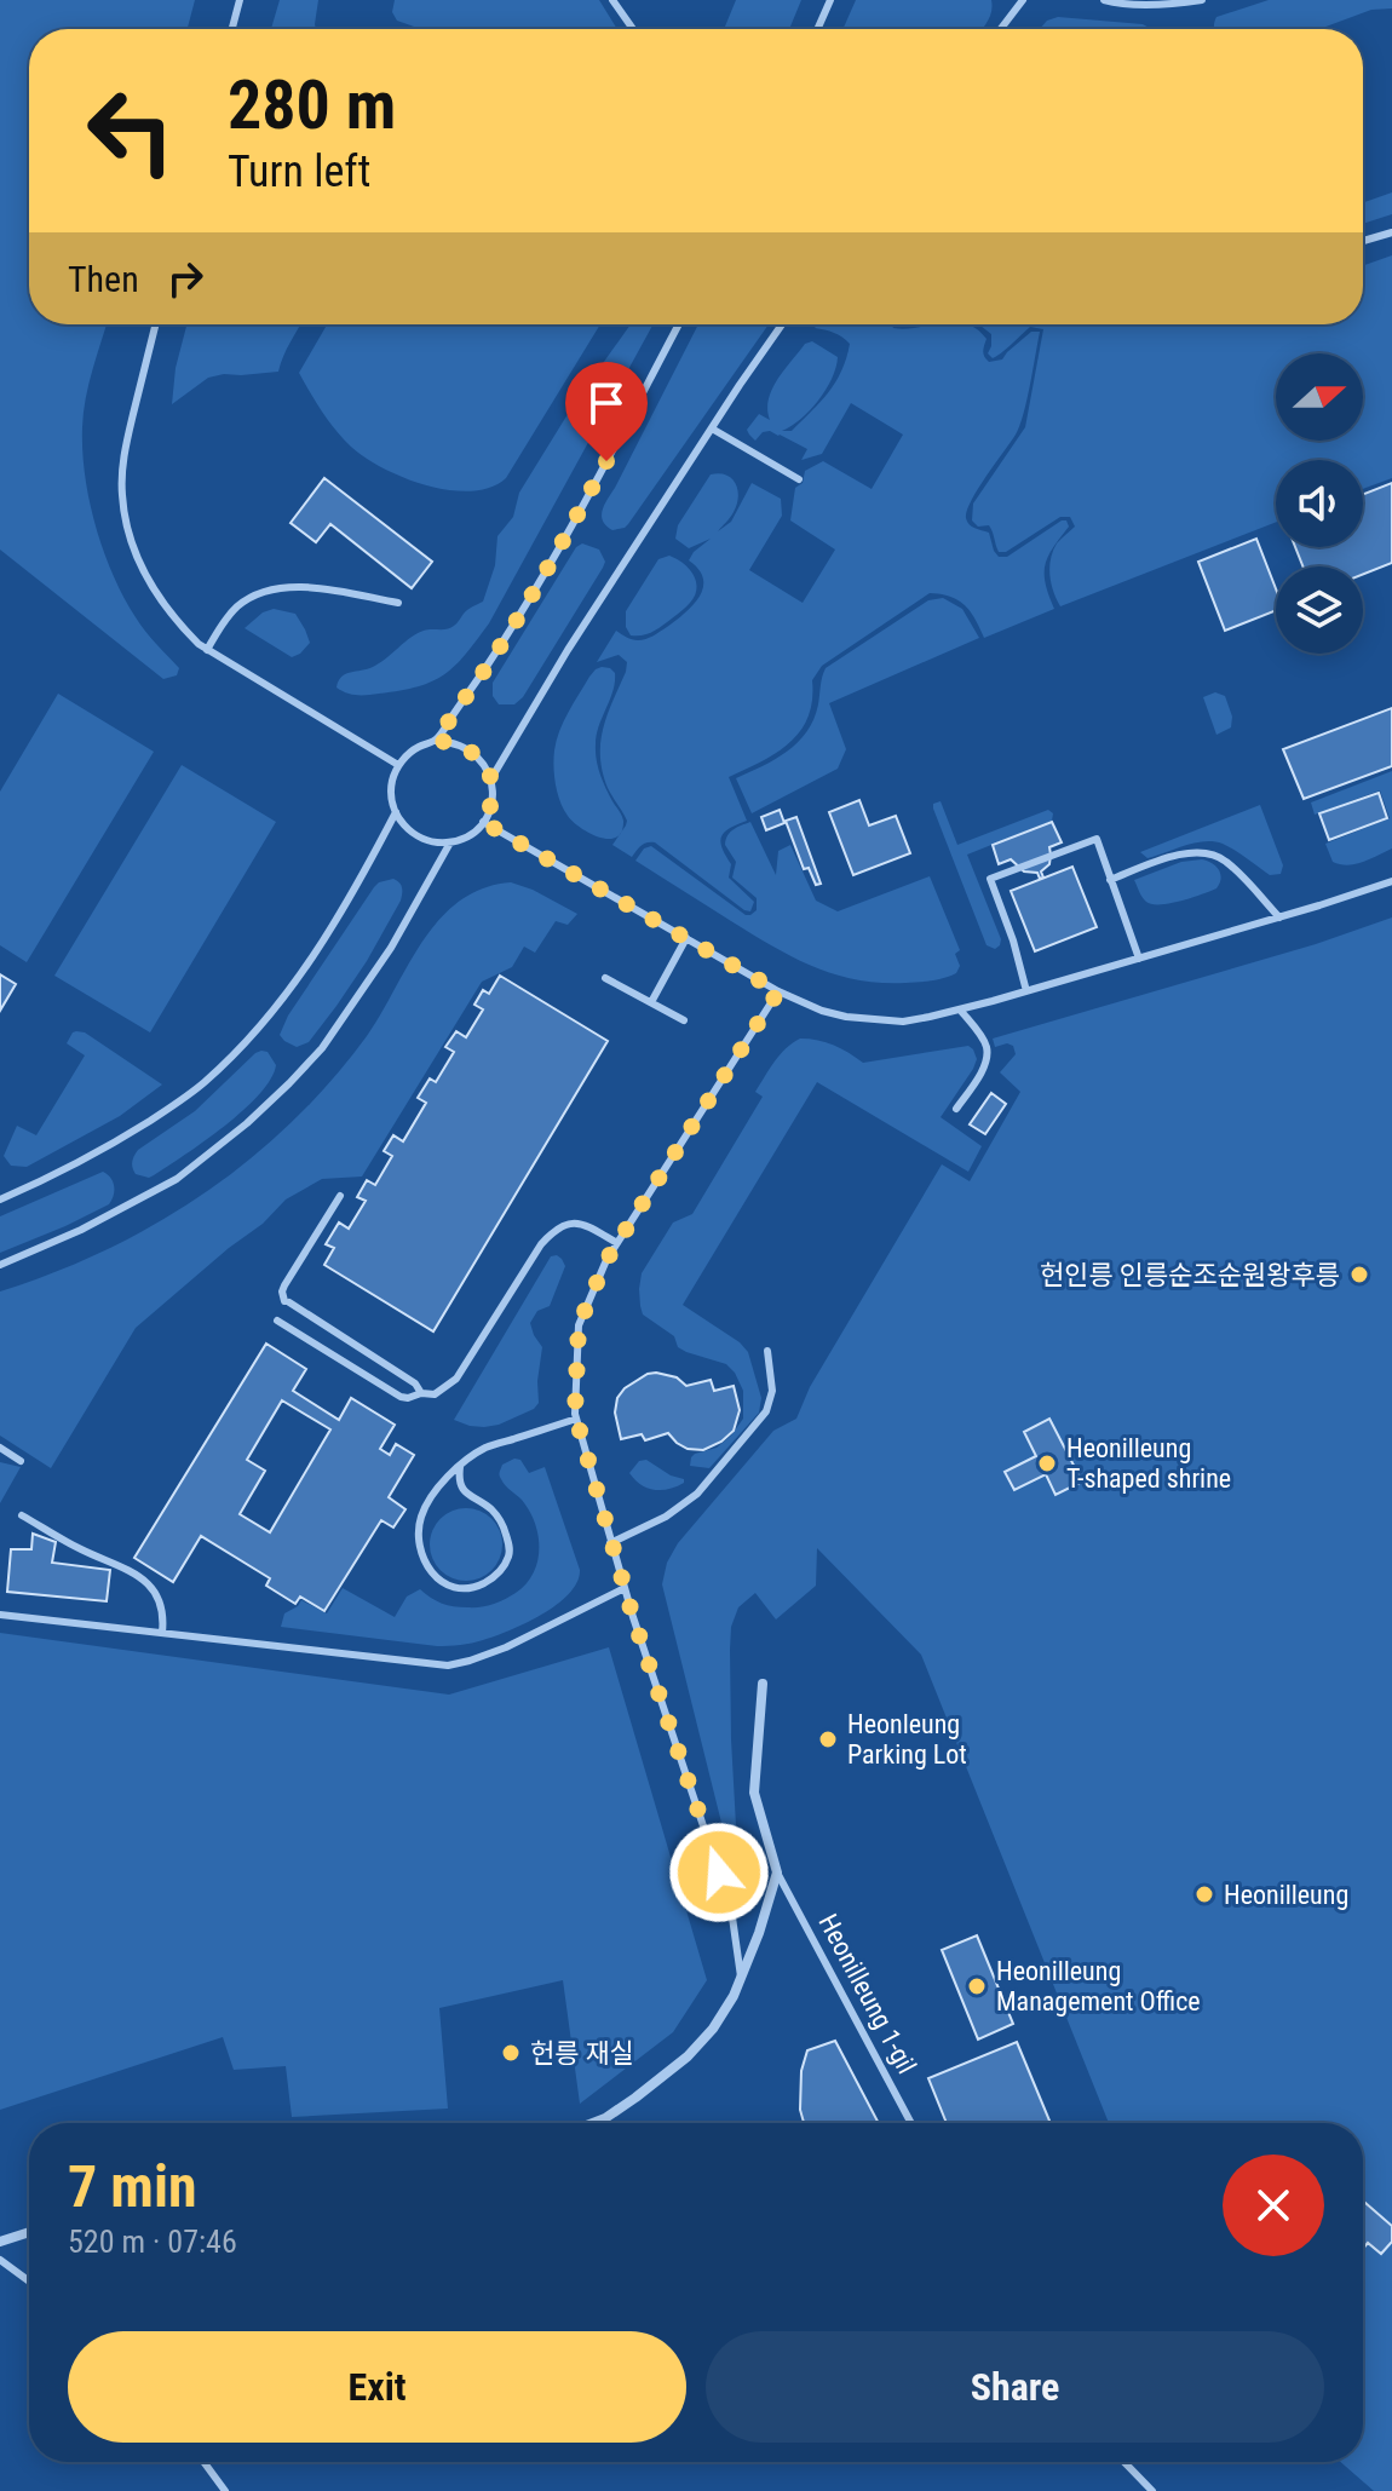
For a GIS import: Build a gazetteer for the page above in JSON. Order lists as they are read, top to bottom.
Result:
{
  "streets": {
    "lane": ["Heonilleung 1-gil"]
  },
  "places": [
    "헌인릉 인릉순조순원왕후릉",
    "Heonilleung T-shaped shrine",
    "Heonleung Parking Lot",
    "Heonilleung",
    "Heonilleung Management Office",
    "헌릉 재실"
  ],
  "north": "right",
  "page": {
    "turn": ["280 m", "Turn left"],
    "then": "Then",
    "heading": ["7 min", "520 m · 07:46"],
    "buttons": ["Exit", "Share"]
  }
}
